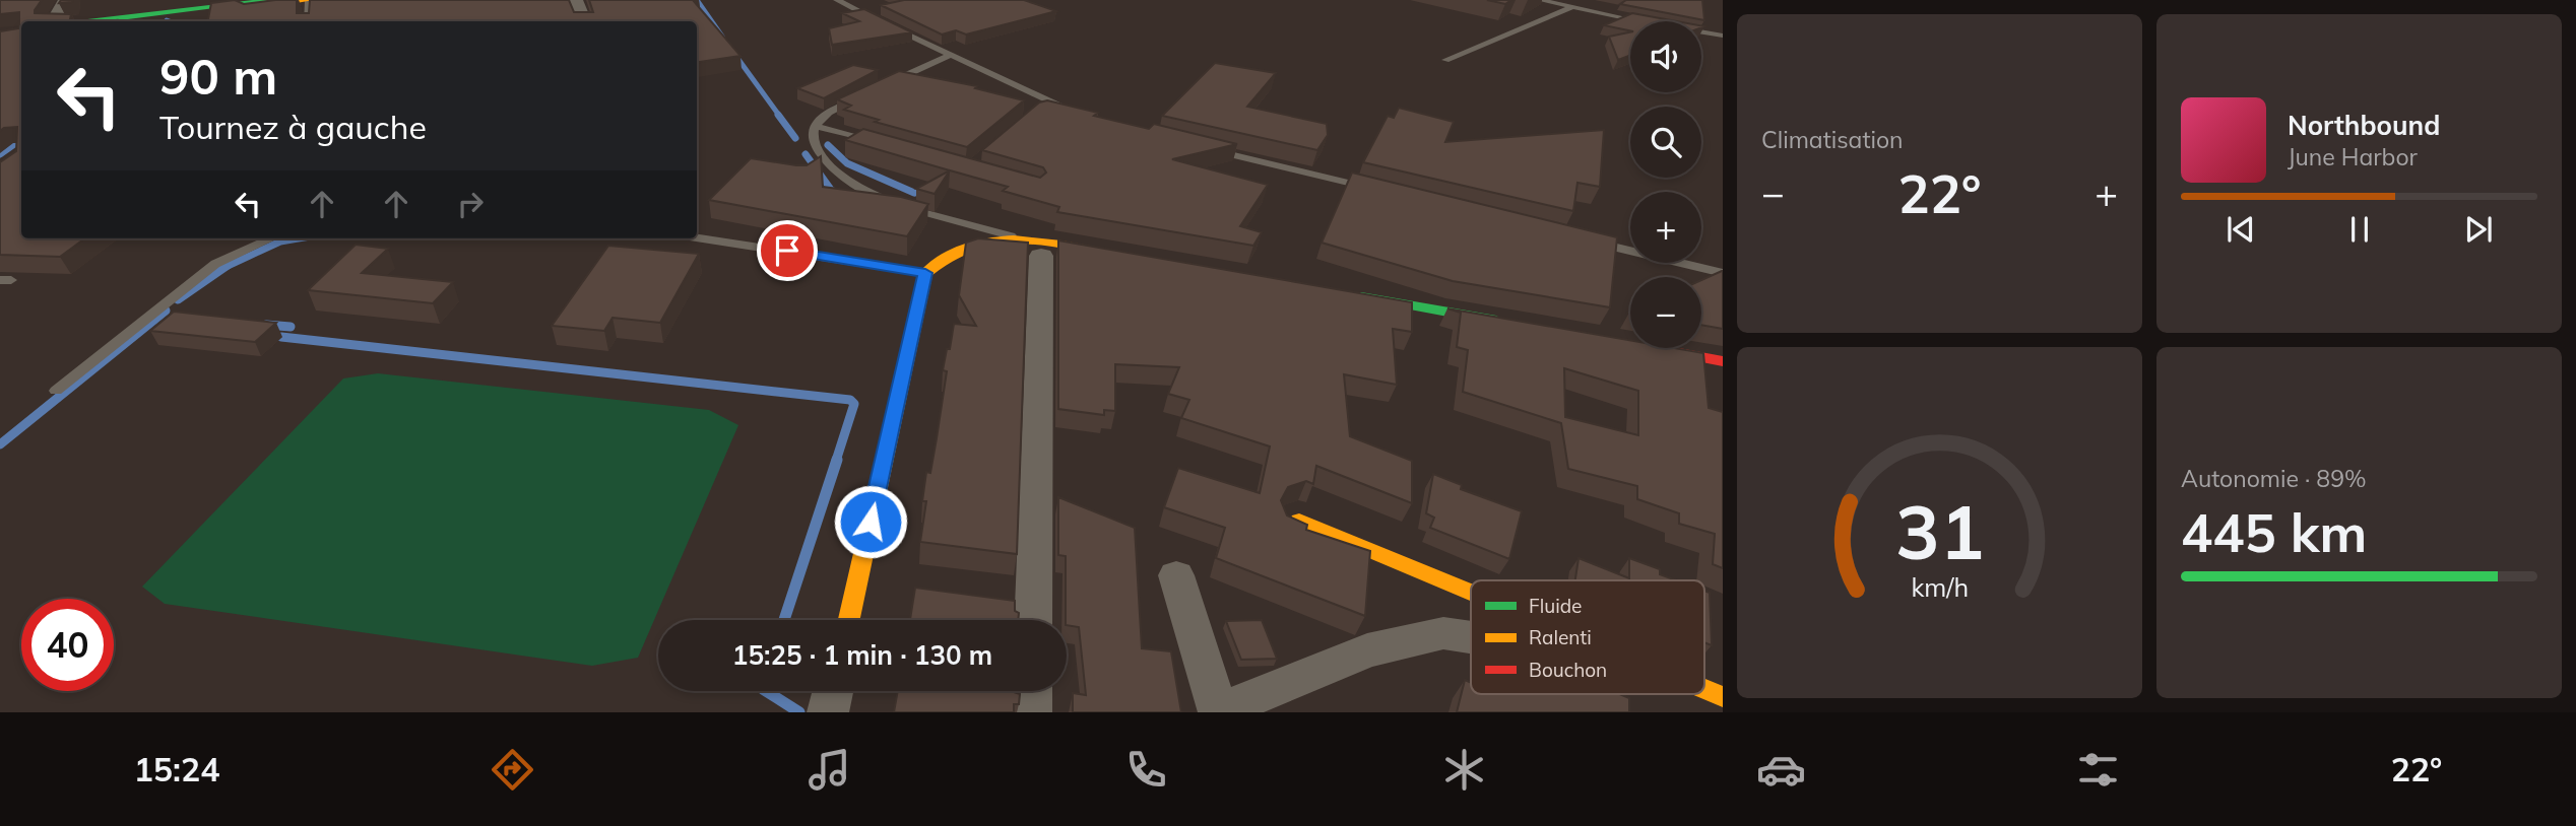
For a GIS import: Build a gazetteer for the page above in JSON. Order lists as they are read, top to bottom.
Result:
{
  "legend": ["Fluide", "Ralenti", "Bouchon"],
  "page": {
    "tile": [
      "Climatisation",
      ["Autonomie · 89%", "445 km"]
    ],
    "map_buttons": ["+", "−"],
    "turn": ["90 m", "Tournez à gauche"],
    "song": ["Northbound", "June Harbor"],
    "heat": ["−", "22°", "+"],
    "limit": "40",
    "trip": "15:25 · 1 min · 130 m",
    "tabs": ["15:24", "22°"],
    "gauge": ["31", "km/h"]
  }
}
